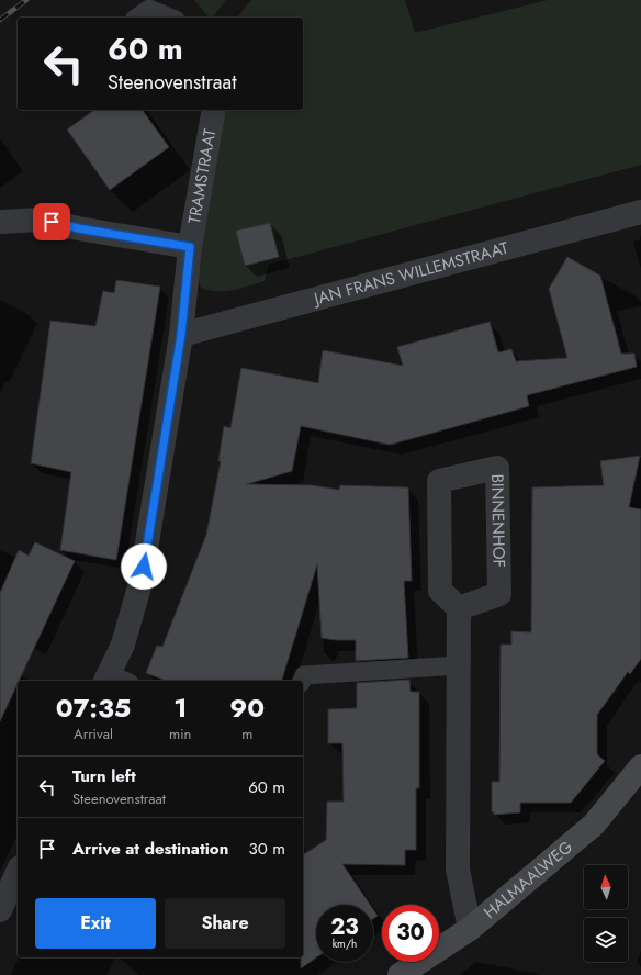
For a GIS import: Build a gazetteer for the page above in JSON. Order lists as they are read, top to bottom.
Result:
{
  "streets": {
    "street": [
      "TRAMSTRAAT",
      "JAN FRANS WILLEMSTRAAT",
      "BINNENHOF",
      "HALMAALWEG"
    ]
  },
  "crossings": [
    ["TRAMSTRAAT", "JAN FRANS WILLEMSTRAAT"]
  ],
  "north": "top",
  "page": {
    "turn": ["60 m", "Steenovenstraat"],
    "eta": [
      "07:35",
      "Arrival",
      "1",
      "min",
      "90",
      "m"
    ],
    "list": [
      {
        "name": "Turn left",
        "note": "Steenovenstraat",
        "value": "60 m"
      },
      {
        "name": "Arrive at destination",
        "value": "30 m"
      }
    ],
    "buttons": ["Exit", "Share"],
    "speed": "23 km/h",
    "limit": "30"
  }
}
